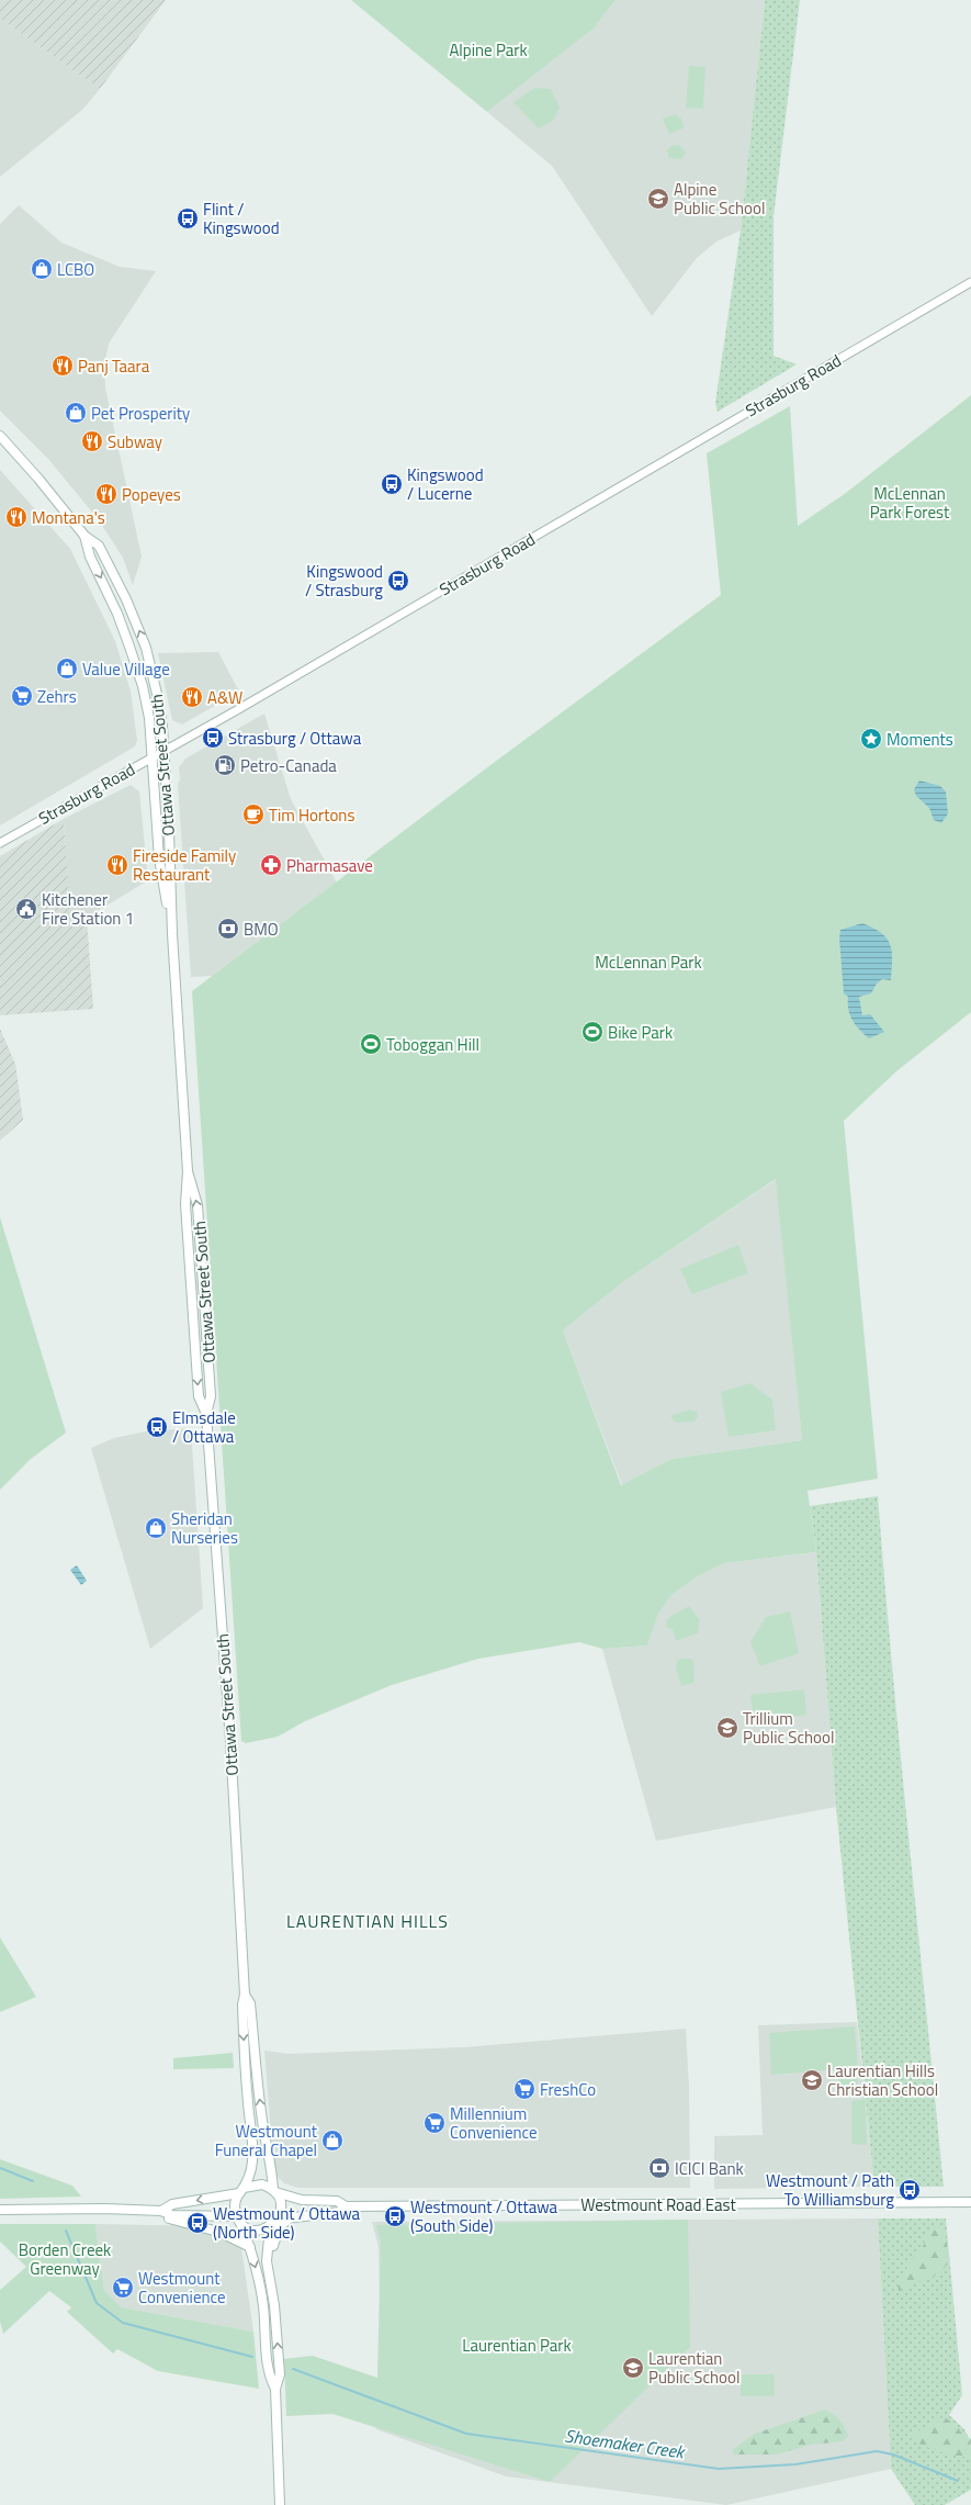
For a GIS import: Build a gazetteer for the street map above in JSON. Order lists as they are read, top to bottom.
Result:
{
  "streets": {
    "main road": ["Ottawa Street South", "Westmount Road East"],
    "street": ["Strasburg Road"]
  },
  "crossings": [
    ["Strasburg Road", "Ottawa Street South"]
  ],
  "districts": ["LAURENTIAN HILLS"],
  "water": ["Shoemaker Creek"],
  "parks": [
    "Alpine Park",
    "McLennan Park Forest",
    "McLennan Park",
    "Borden Creek Greenway",
    "Laurentian Park"
  ],
  "places": {
    "school or university": [
      "Alpine Public School",
      "Trillium Public School",
      "Laurentian Hills Christian School",
      "Laurentian Public School"
    ],
    "bus stop": [
      "Flint / Kingswood",
      "Kingswood / Lucerne",
      "Kingswood / Strasburg",
      "Strasburg / Ottawa",
      "Elmsdale / Ottawa",
      "Westmount / Path To Williamsburg",
      "Westmount / Ottawa (South Side)",
      "Westmount / Ottawa (North Side)"
    ],
    "shop": [
      "LCBO",
      "Pet Prosperity",
      "Value Village",
      "Sheridan Nurseries",
      "Westmount Funeral Chapel"
    ],
    "restaurant": [
      "Panj Taara",
      "Subway",
      "Popeyes",
      "Montana's",
      "A&W",
      "Fireside Family Restaurant"
    ],
    "supermarket": [
      "Zehrs",
      "FreshCo",
      "Millennium Convenience",
      "Westmount Convenience"
    ],
    "place": ["Moments"],
    "fuel station": ["Petro-Canada"],
    "cafe": ["Tim Hortons"],
    "pharmacy": ["Pharmasave"],
    "public building": ["Kitchener Fire Station 1"],
    "bank": ["BMO", "ICICI Bank"],
    "sports": ["Bike Park", "Toboggan Hill"]
  }
}
